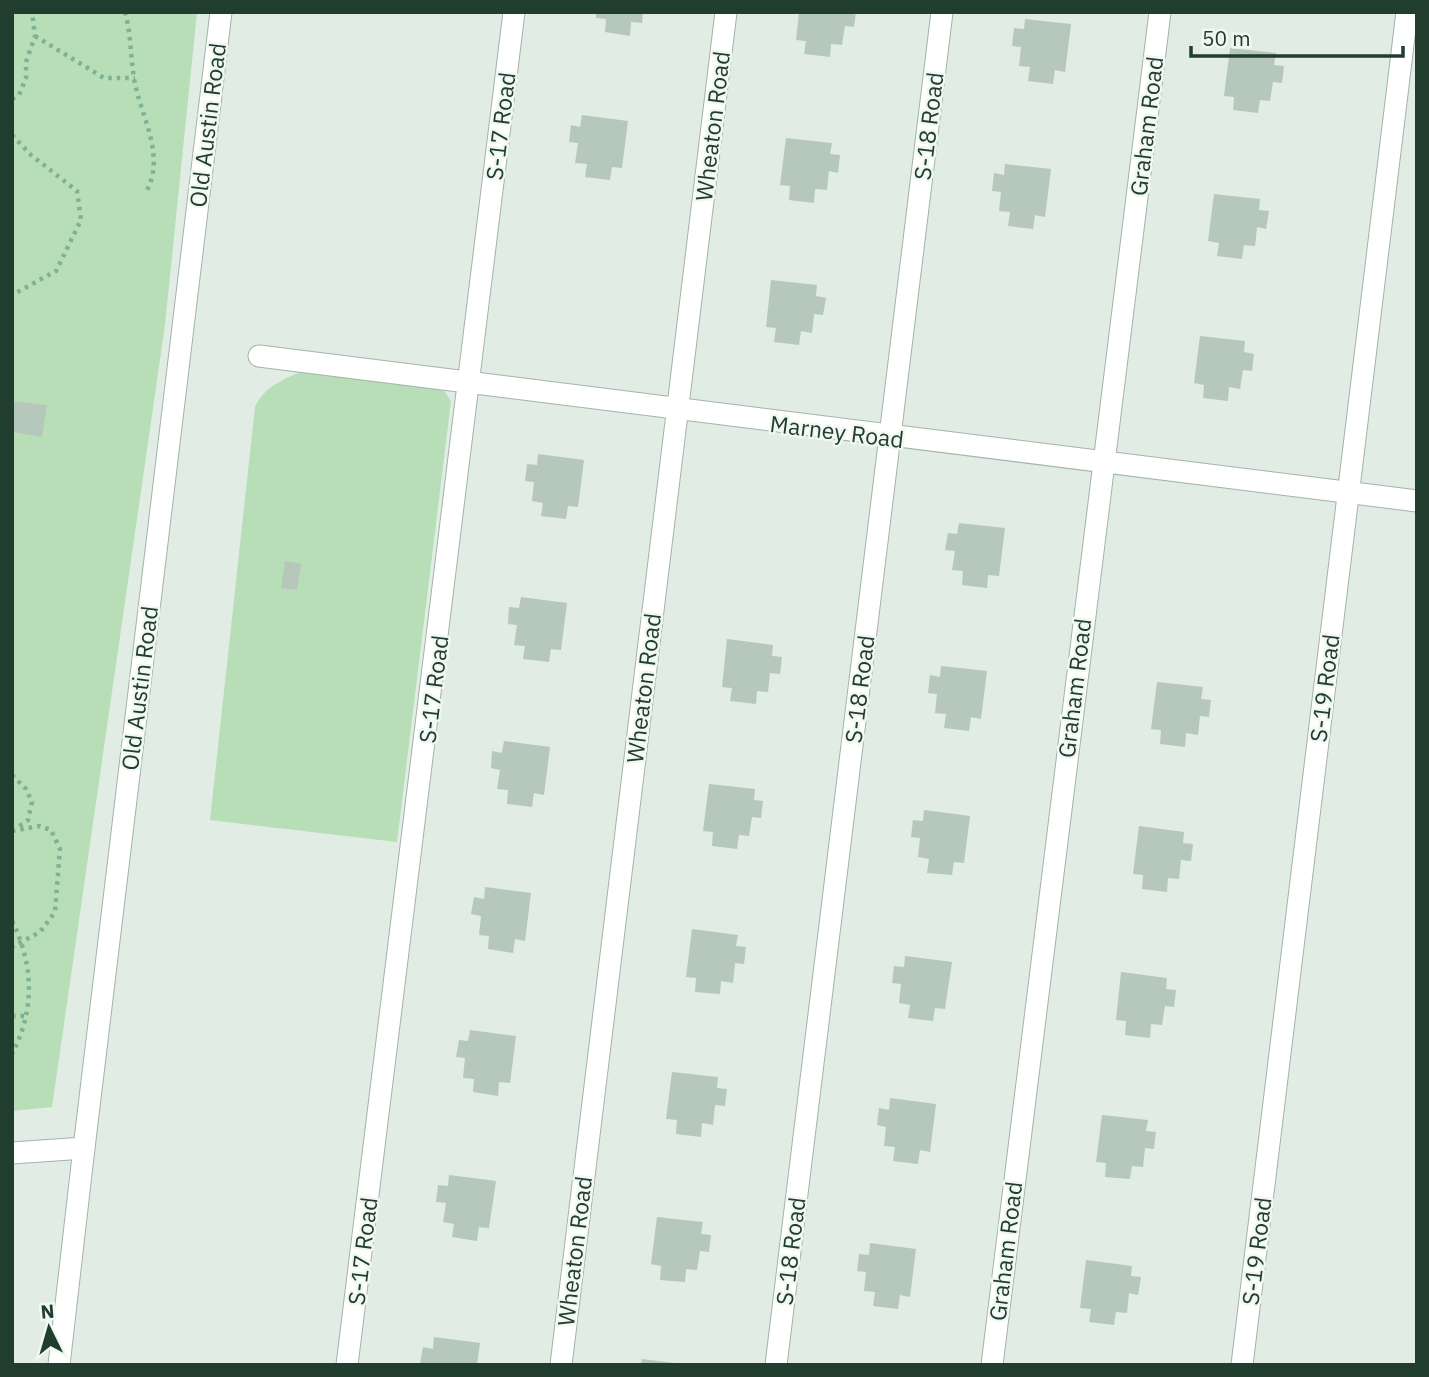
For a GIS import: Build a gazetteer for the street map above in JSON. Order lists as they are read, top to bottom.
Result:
{
  "streets": {
    "street": [
      "Old Austin Road",
      "S-17 Road",
      "Wheaton Road",
      "S-18 Road",
      "Graham Road",
      "Marney Road",
      "S-19 Road"
    ]
  },
  "crossings": [
    ["S-17 Road", "Marney Road"],
    ["Wheaton Road", "Marney Road"],
    ["S-18 Road", "Marney Road"],
    ["Graham Road", "Marney Road"],
    ["Marney Road", "S-19 Road"]
  ],
  "scale_bar": "50 m",
  "north": "top"
}
